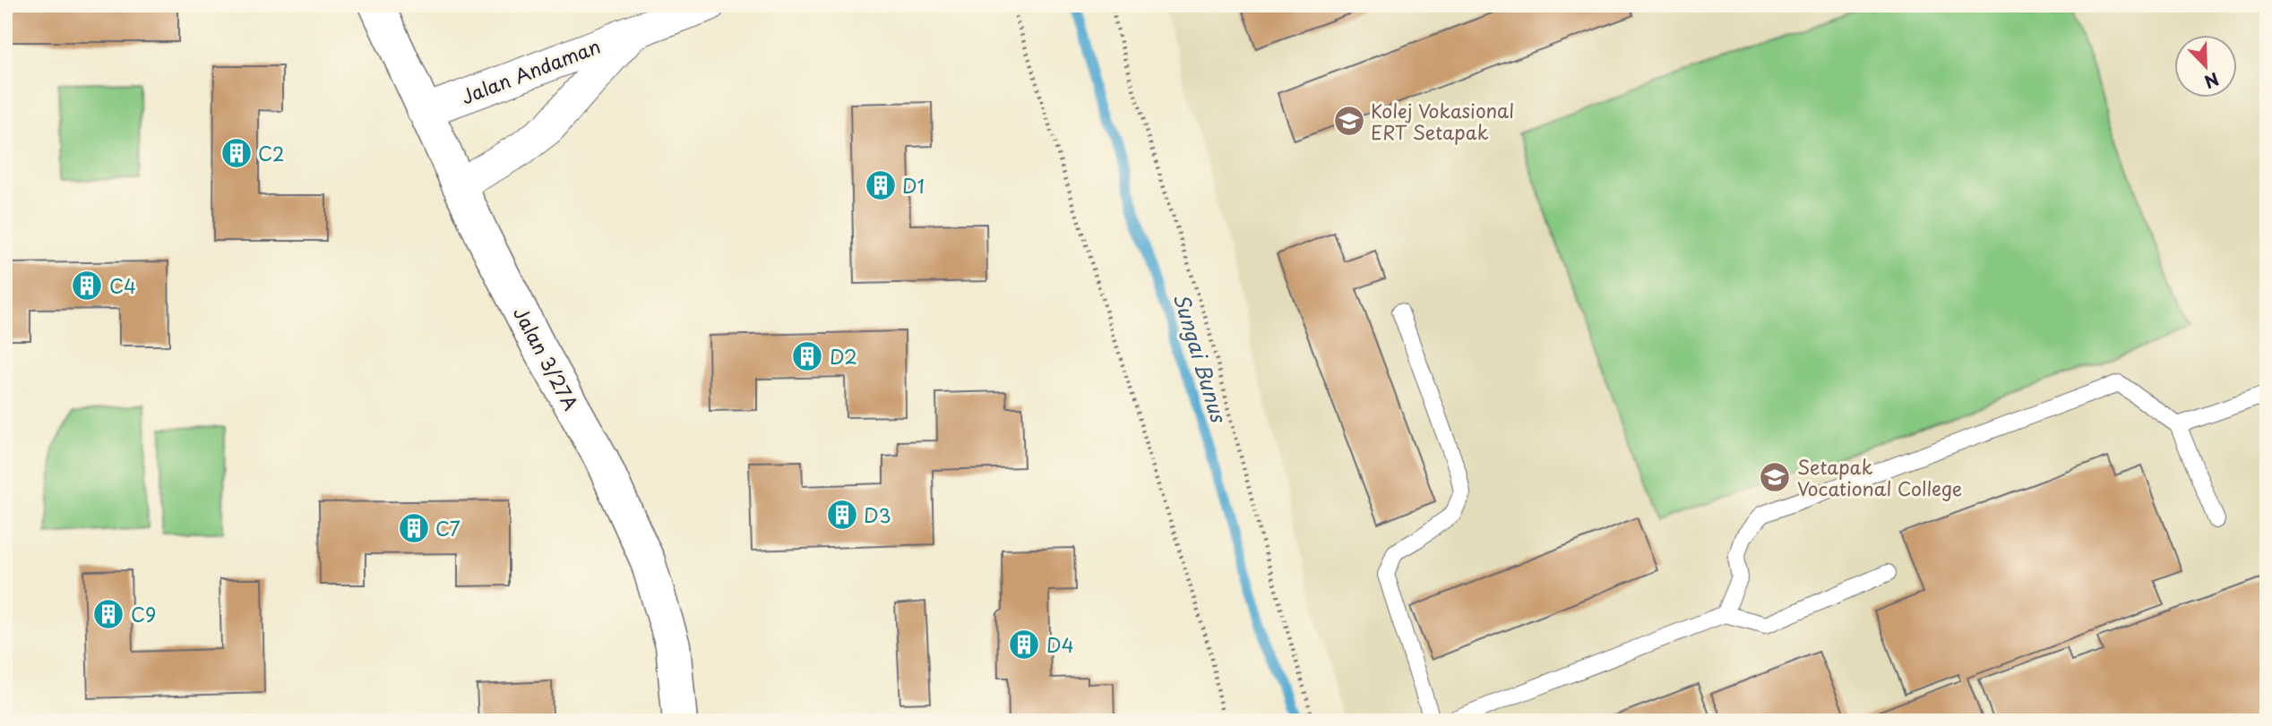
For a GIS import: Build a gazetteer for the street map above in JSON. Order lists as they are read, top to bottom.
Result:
{
  "streets": {
    "street": ["Jalan Andaman", "Jalan 3/27A"]
  },
  "crossings": [
    ["Jalan Andaman", "Jalan 3/27A"]
  ],
  "water": ["Sungai Bunus"],
  "places": {
    "school or university": ["Kolej Vokasional ERT Setapak", "Setapak Vocational College"],
    "building": [
      "C2",
      "D1",
      "C4",
      "D2",
      "D3",
      "C7",
      "C9",
      "D4"
    ]
  },
  "north": "bottom right"
}
